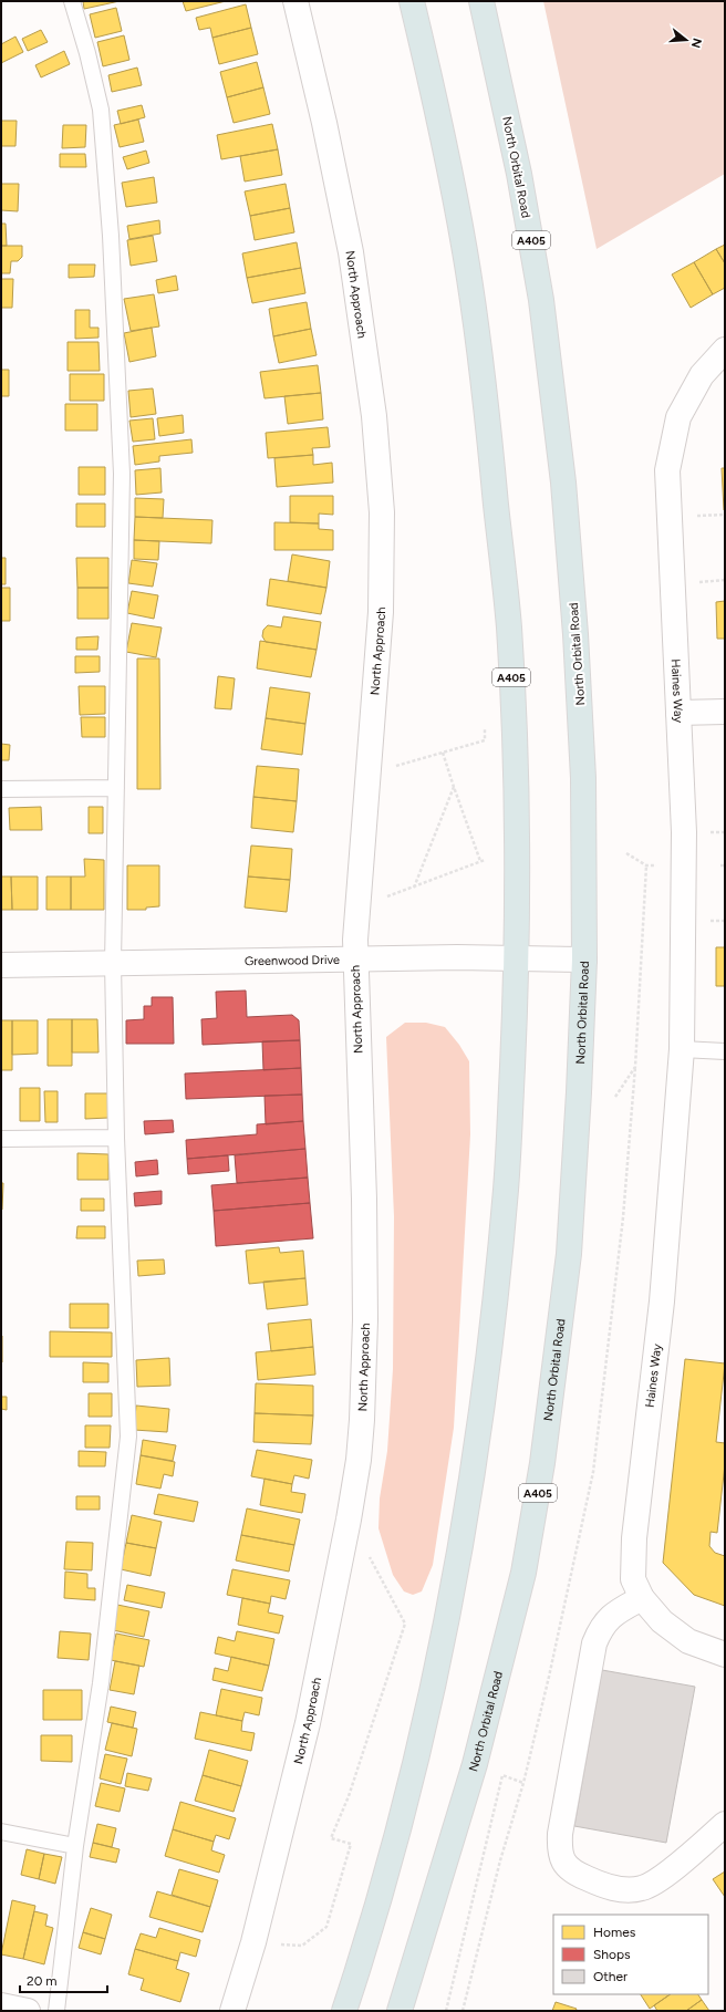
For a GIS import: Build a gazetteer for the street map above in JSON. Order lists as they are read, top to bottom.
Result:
{
  "streets": {
    "highway": ["North Orbital Road", "A405"],
    "street": ["North Approach", "Haines Way", "Greenwood Drive"]
  },
  "crossings": [
    ["North Orbital Road", "Greenwood Drive"],
    ["A405", "Greenwood Drive"],
    ["North Approach", "Greenwood Drive"]
  ],
  "legend": ["Homes", "Shops", "Other"],
  "scale_bar": "20 m",
  "north": "right"
}
